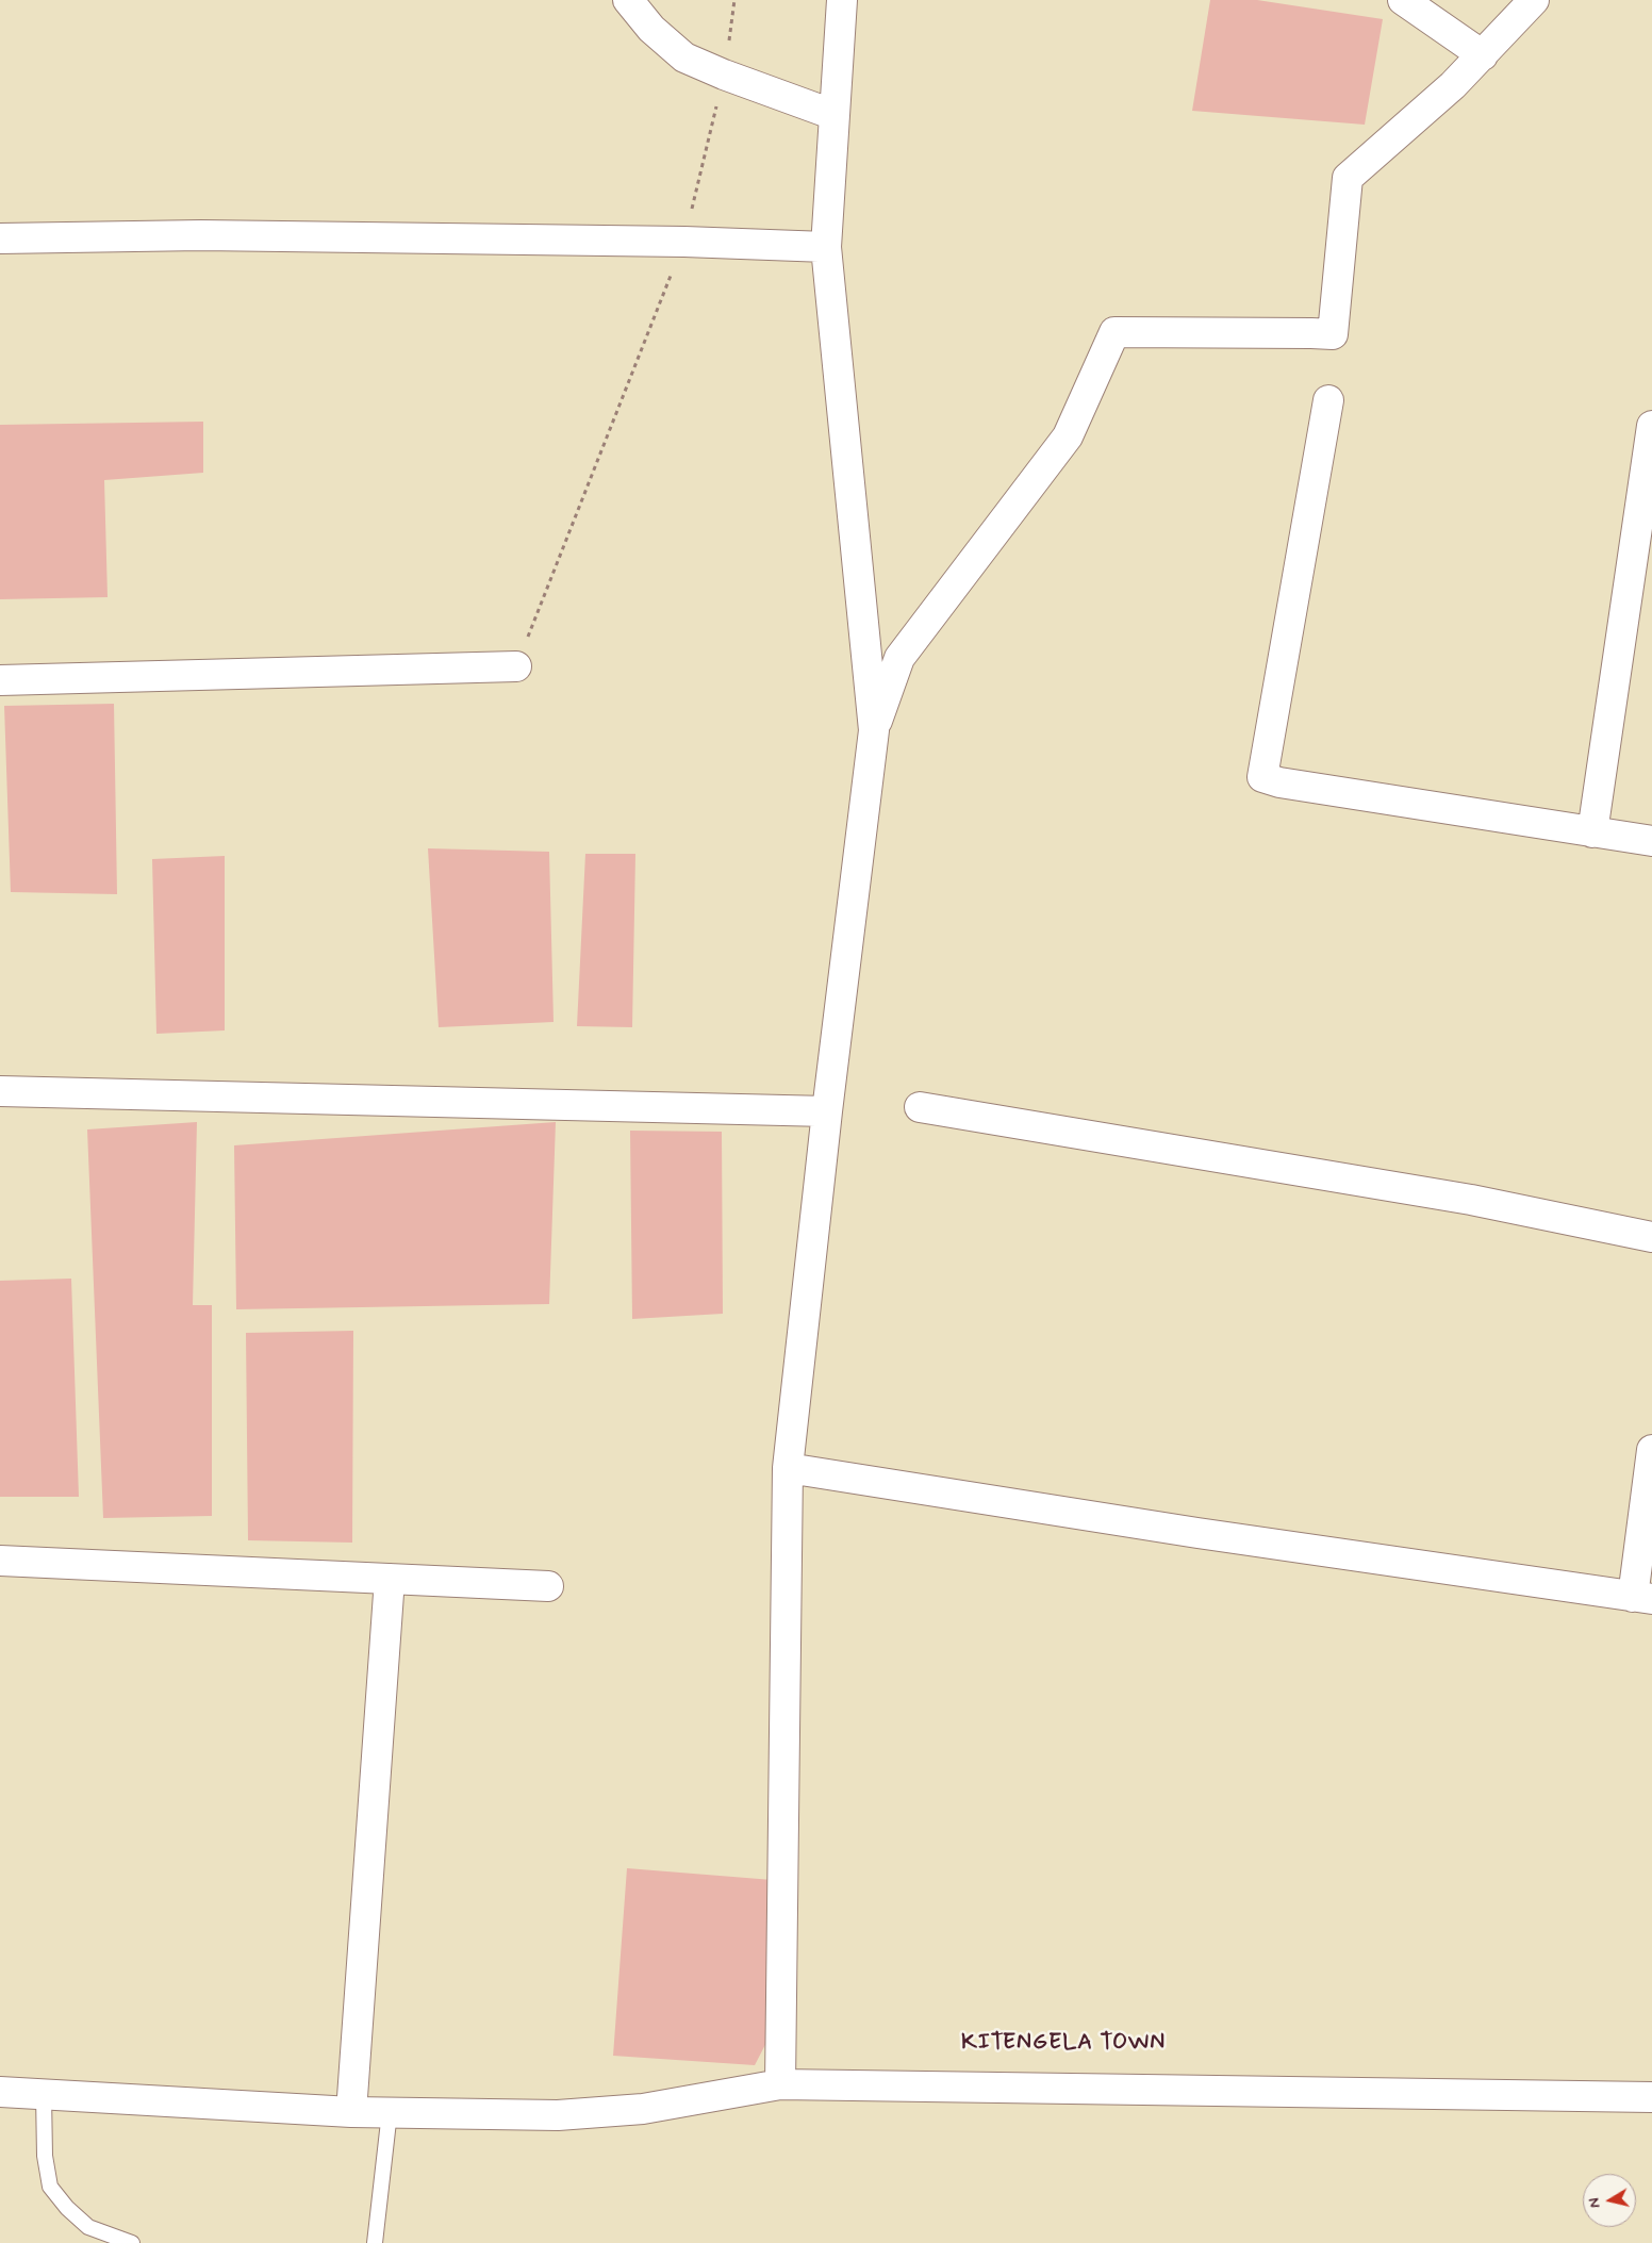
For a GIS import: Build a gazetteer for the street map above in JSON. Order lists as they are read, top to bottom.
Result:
{
  "districts": ["KITENGELA TOWN"],
  "north": "left"
}
